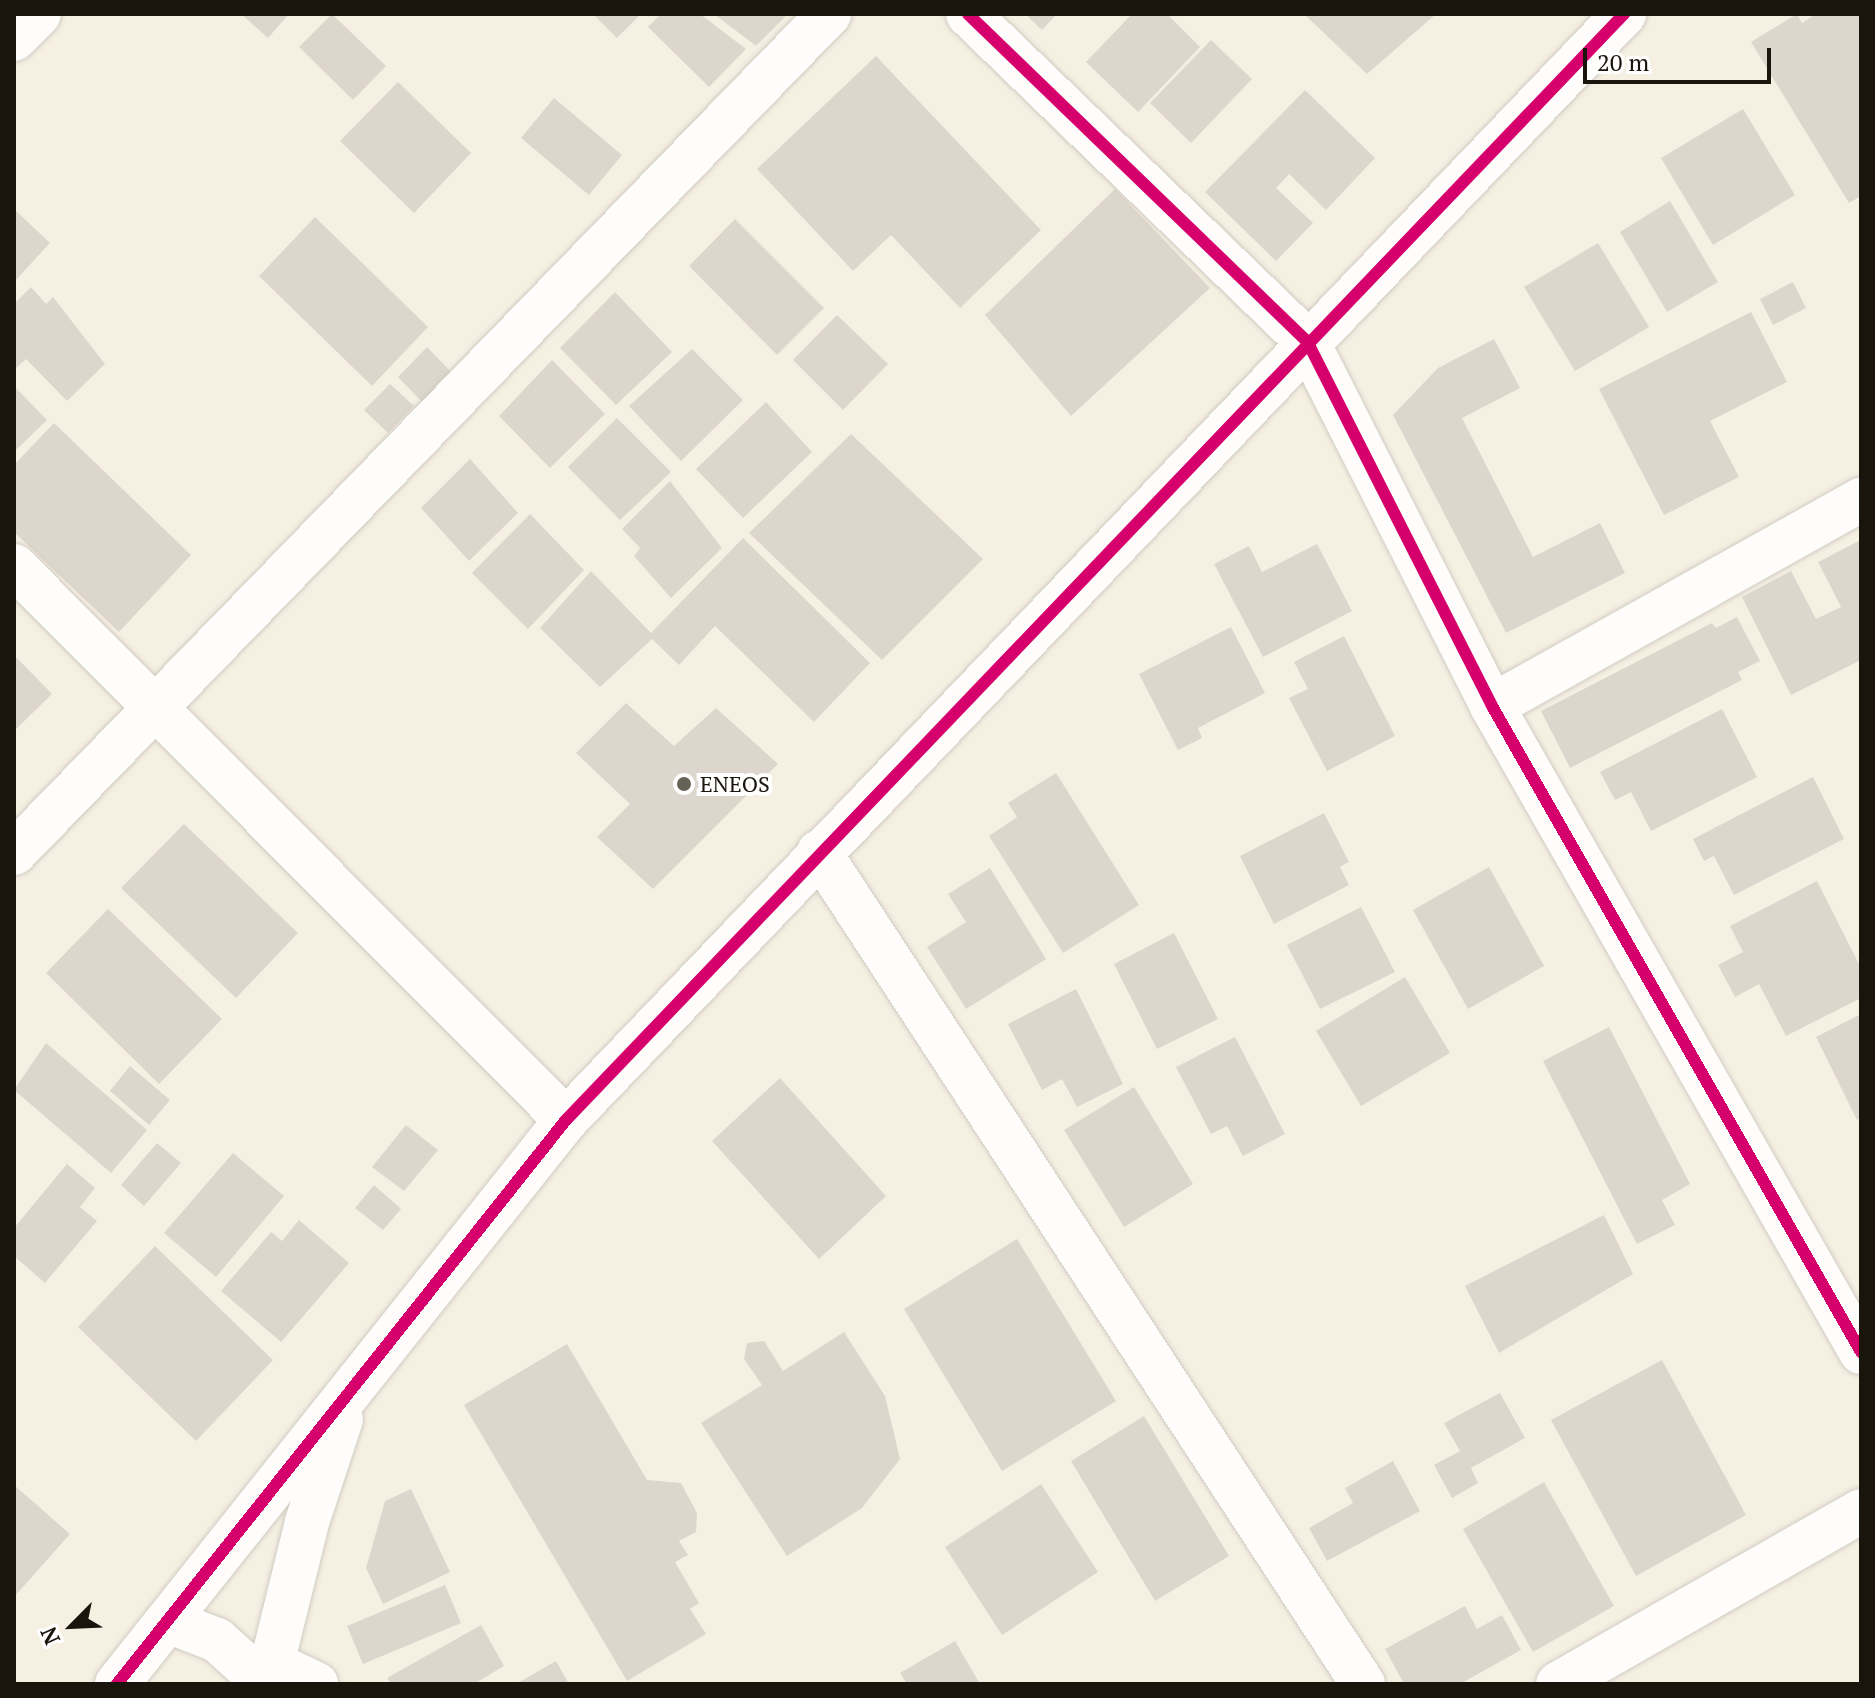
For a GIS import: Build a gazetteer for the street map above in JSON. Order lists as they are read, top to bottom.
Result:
{
  "places": ["ENEOS"],
  "scale_bar": "20 m",
  "north": "bottom left"
}
